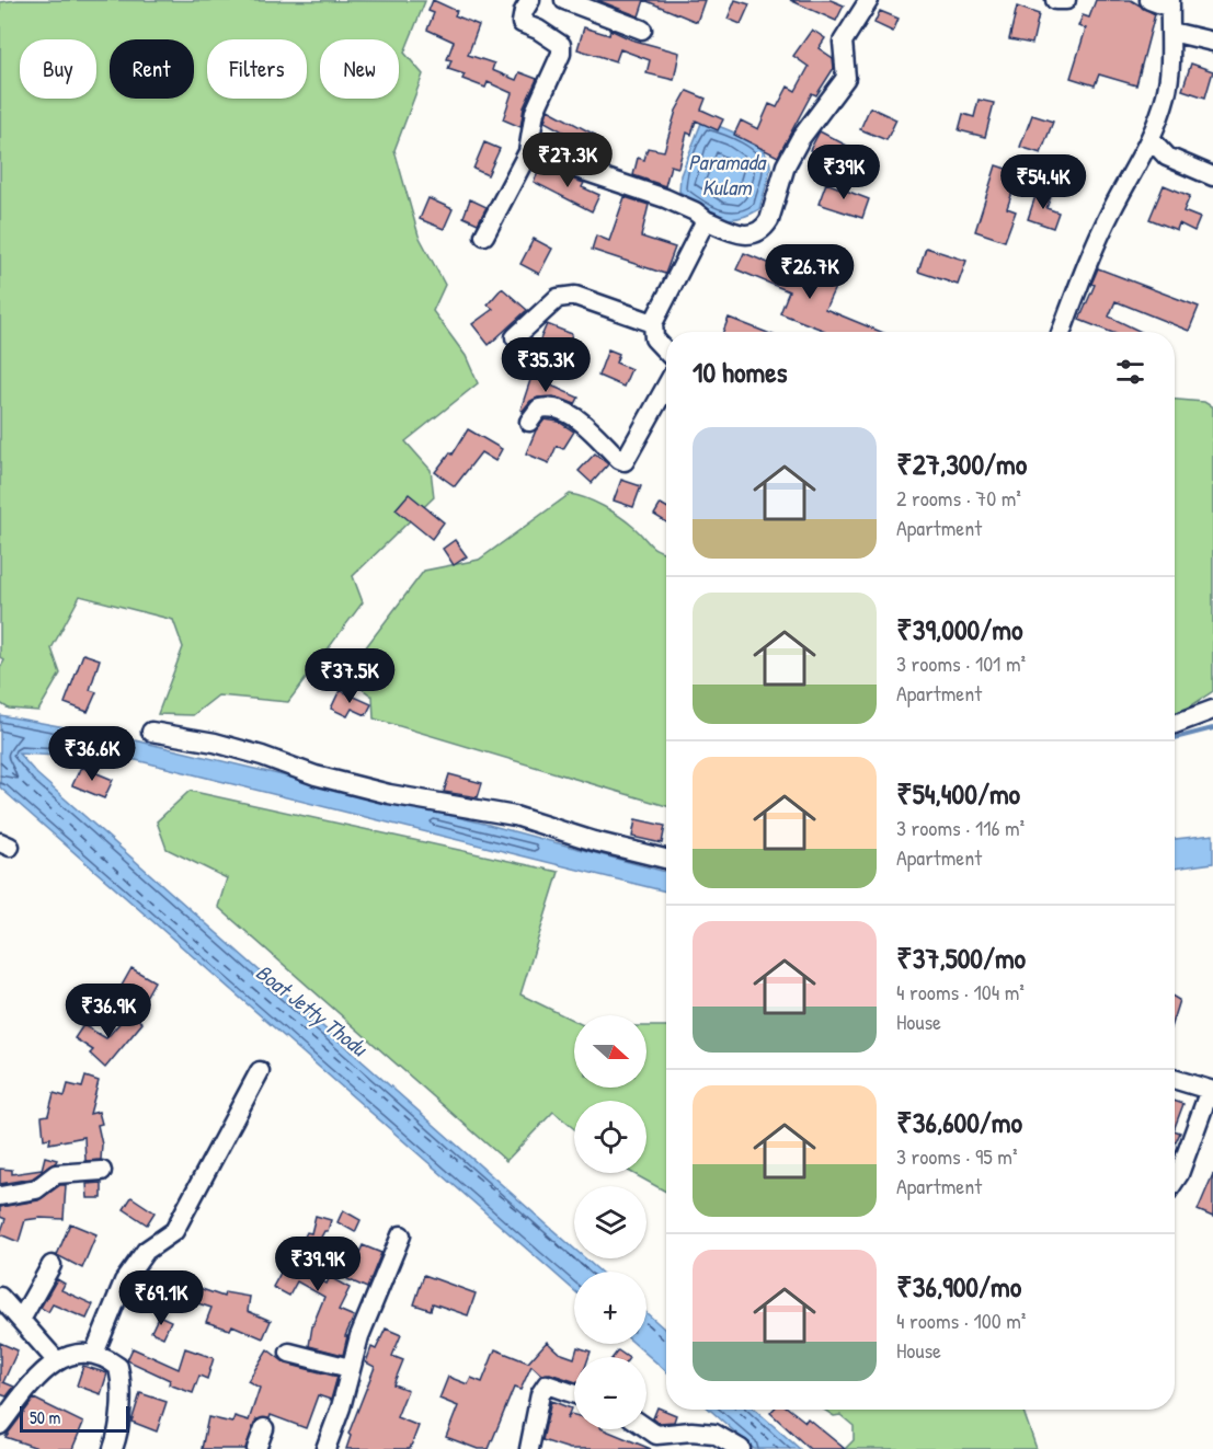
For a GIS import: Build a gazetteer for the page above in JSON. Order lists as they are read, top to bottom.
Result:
{
  "water": ["Paramada Kulam", "Boat Jetty Thodu"],
  "scale_bar": "50 m",
  "north": "right",
  "page": {
    "chip": [
      "Buy",
      "Rent",
      "Filters",
      "New"
    ],
    "price": [
      "₹27.3K",
      "₹39K",
      "₹54.4K",
      "₹26.7K",
      "₹35.3K",
      "₹37.5K",
      "₹36.6K",
      "₹36.9K",
      "₹39.9K",
      "₹69.1K"
    ],
    "heading": "10 homes",
    "list": [
      {
        "name": "₹27,300/mo",
        "note": "2 rooms · 70 m² · Apartment"
      },
      {
        "name": "₹39,000/mo",
        "note": "3 rooms · 101 m² · Apartment"
      },
      {
        "name": "₹54,400/mo",
        "note": "3 rooms · 116 m² · Apartment"
      },
      {
        "name": "₹37,500/mo",
        "note": "4 rooms · 104 m² · House"
      },
      {
        "name": "₹36,600/mo",
        "note": "3 rooms · 95 m² · Apartment"
      },
      {
        "name": "₹36,900/mo",
        "note": "4 rooms · 100 m² · House"
      }
    ],
    "map_buttons": ["+", "−"],
    "scale": "50 m"
  }
}
